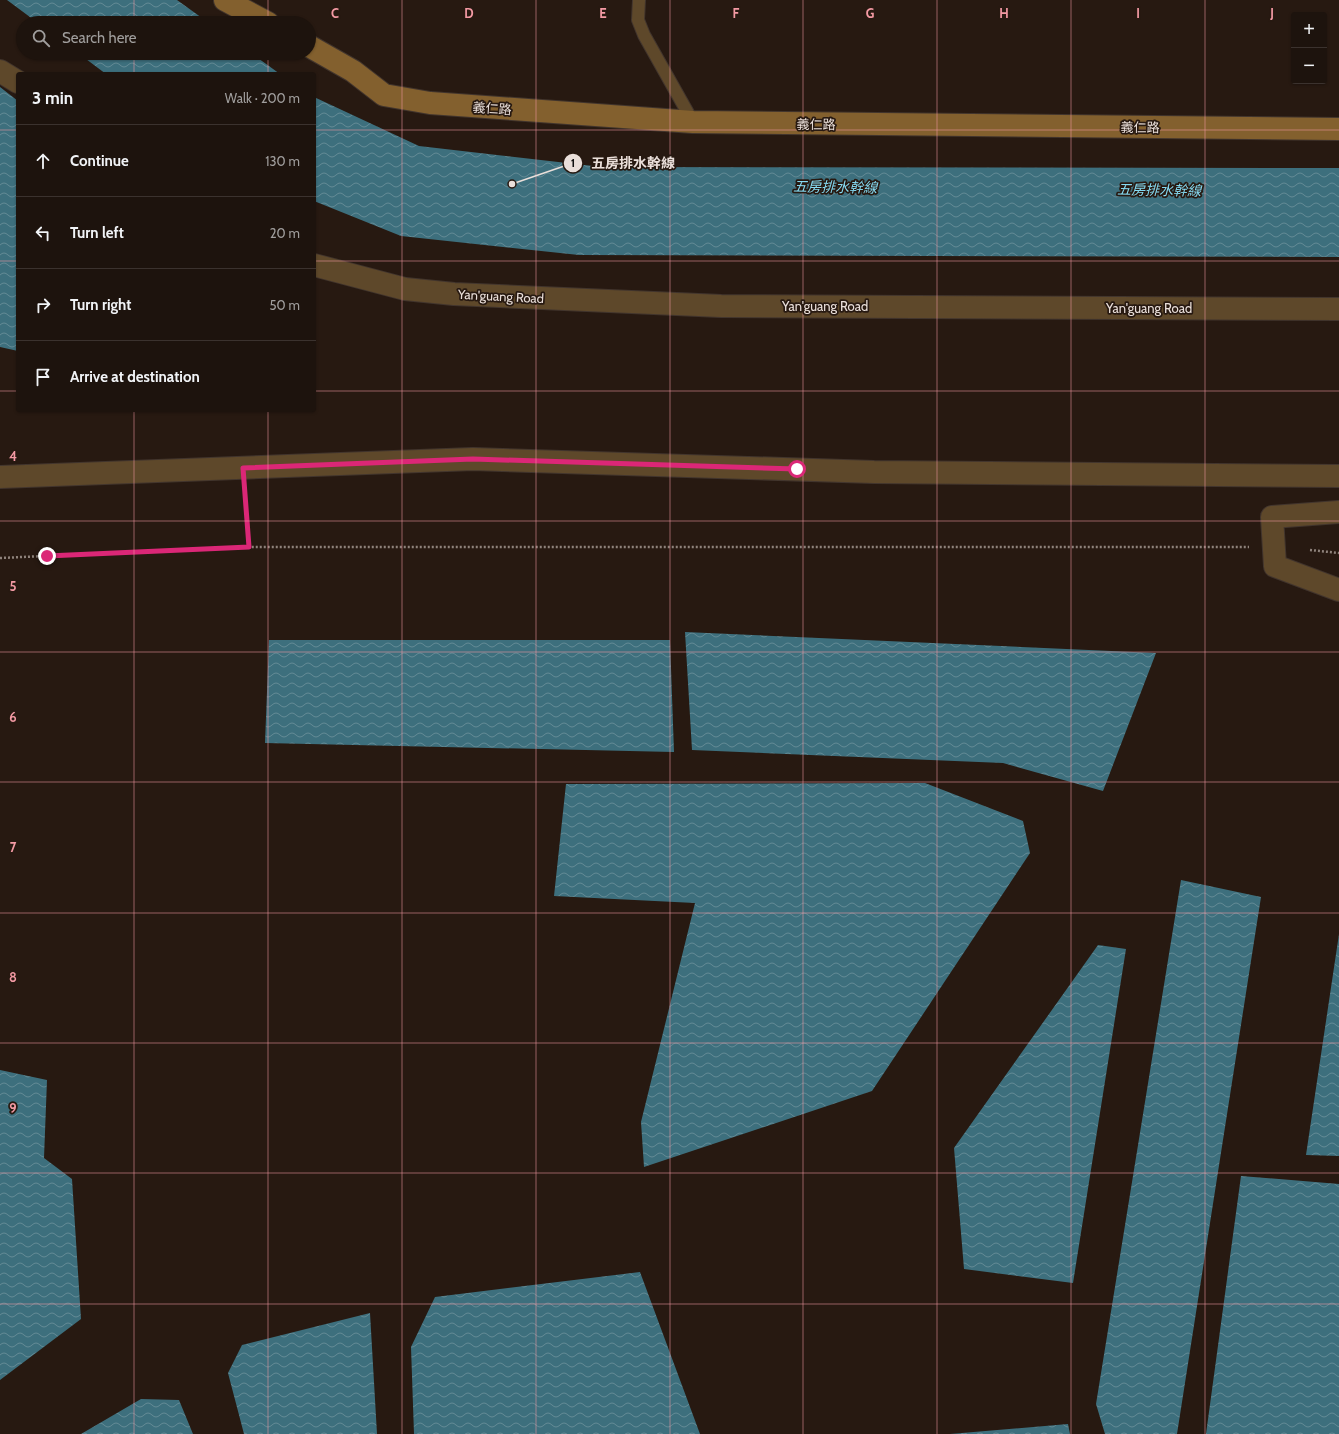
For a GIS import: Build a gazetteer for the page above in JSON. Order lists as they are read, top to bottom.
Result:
{
  "streets": {
    "street": ["義仁路", "Yan'guang Road"]
  },
  "water": ["五房排水幹線"],
  "places": ["五房排水幹線"],
  "page": {
    "map_buttons": ["+", "−"],
    "search": "Search here",
    "heading": ["3 min", "Walk · 200 m"],
    "list": [
      ["Continue", "130 m"],
      ["Turn left", "20 m"],
      ["Turn right", "50 m"],
      "Arrive at destination"
    ]
  },
  "grid": {
    "columns": [
      "C",
      "D",
      "E",
      "F",
      "G",
      "H",
      "I",
      "J"
    ],
    "rows": [
      "4",
      "5",
      "6",
      "7",
      "8",
      "9"
    ]
  }
}
